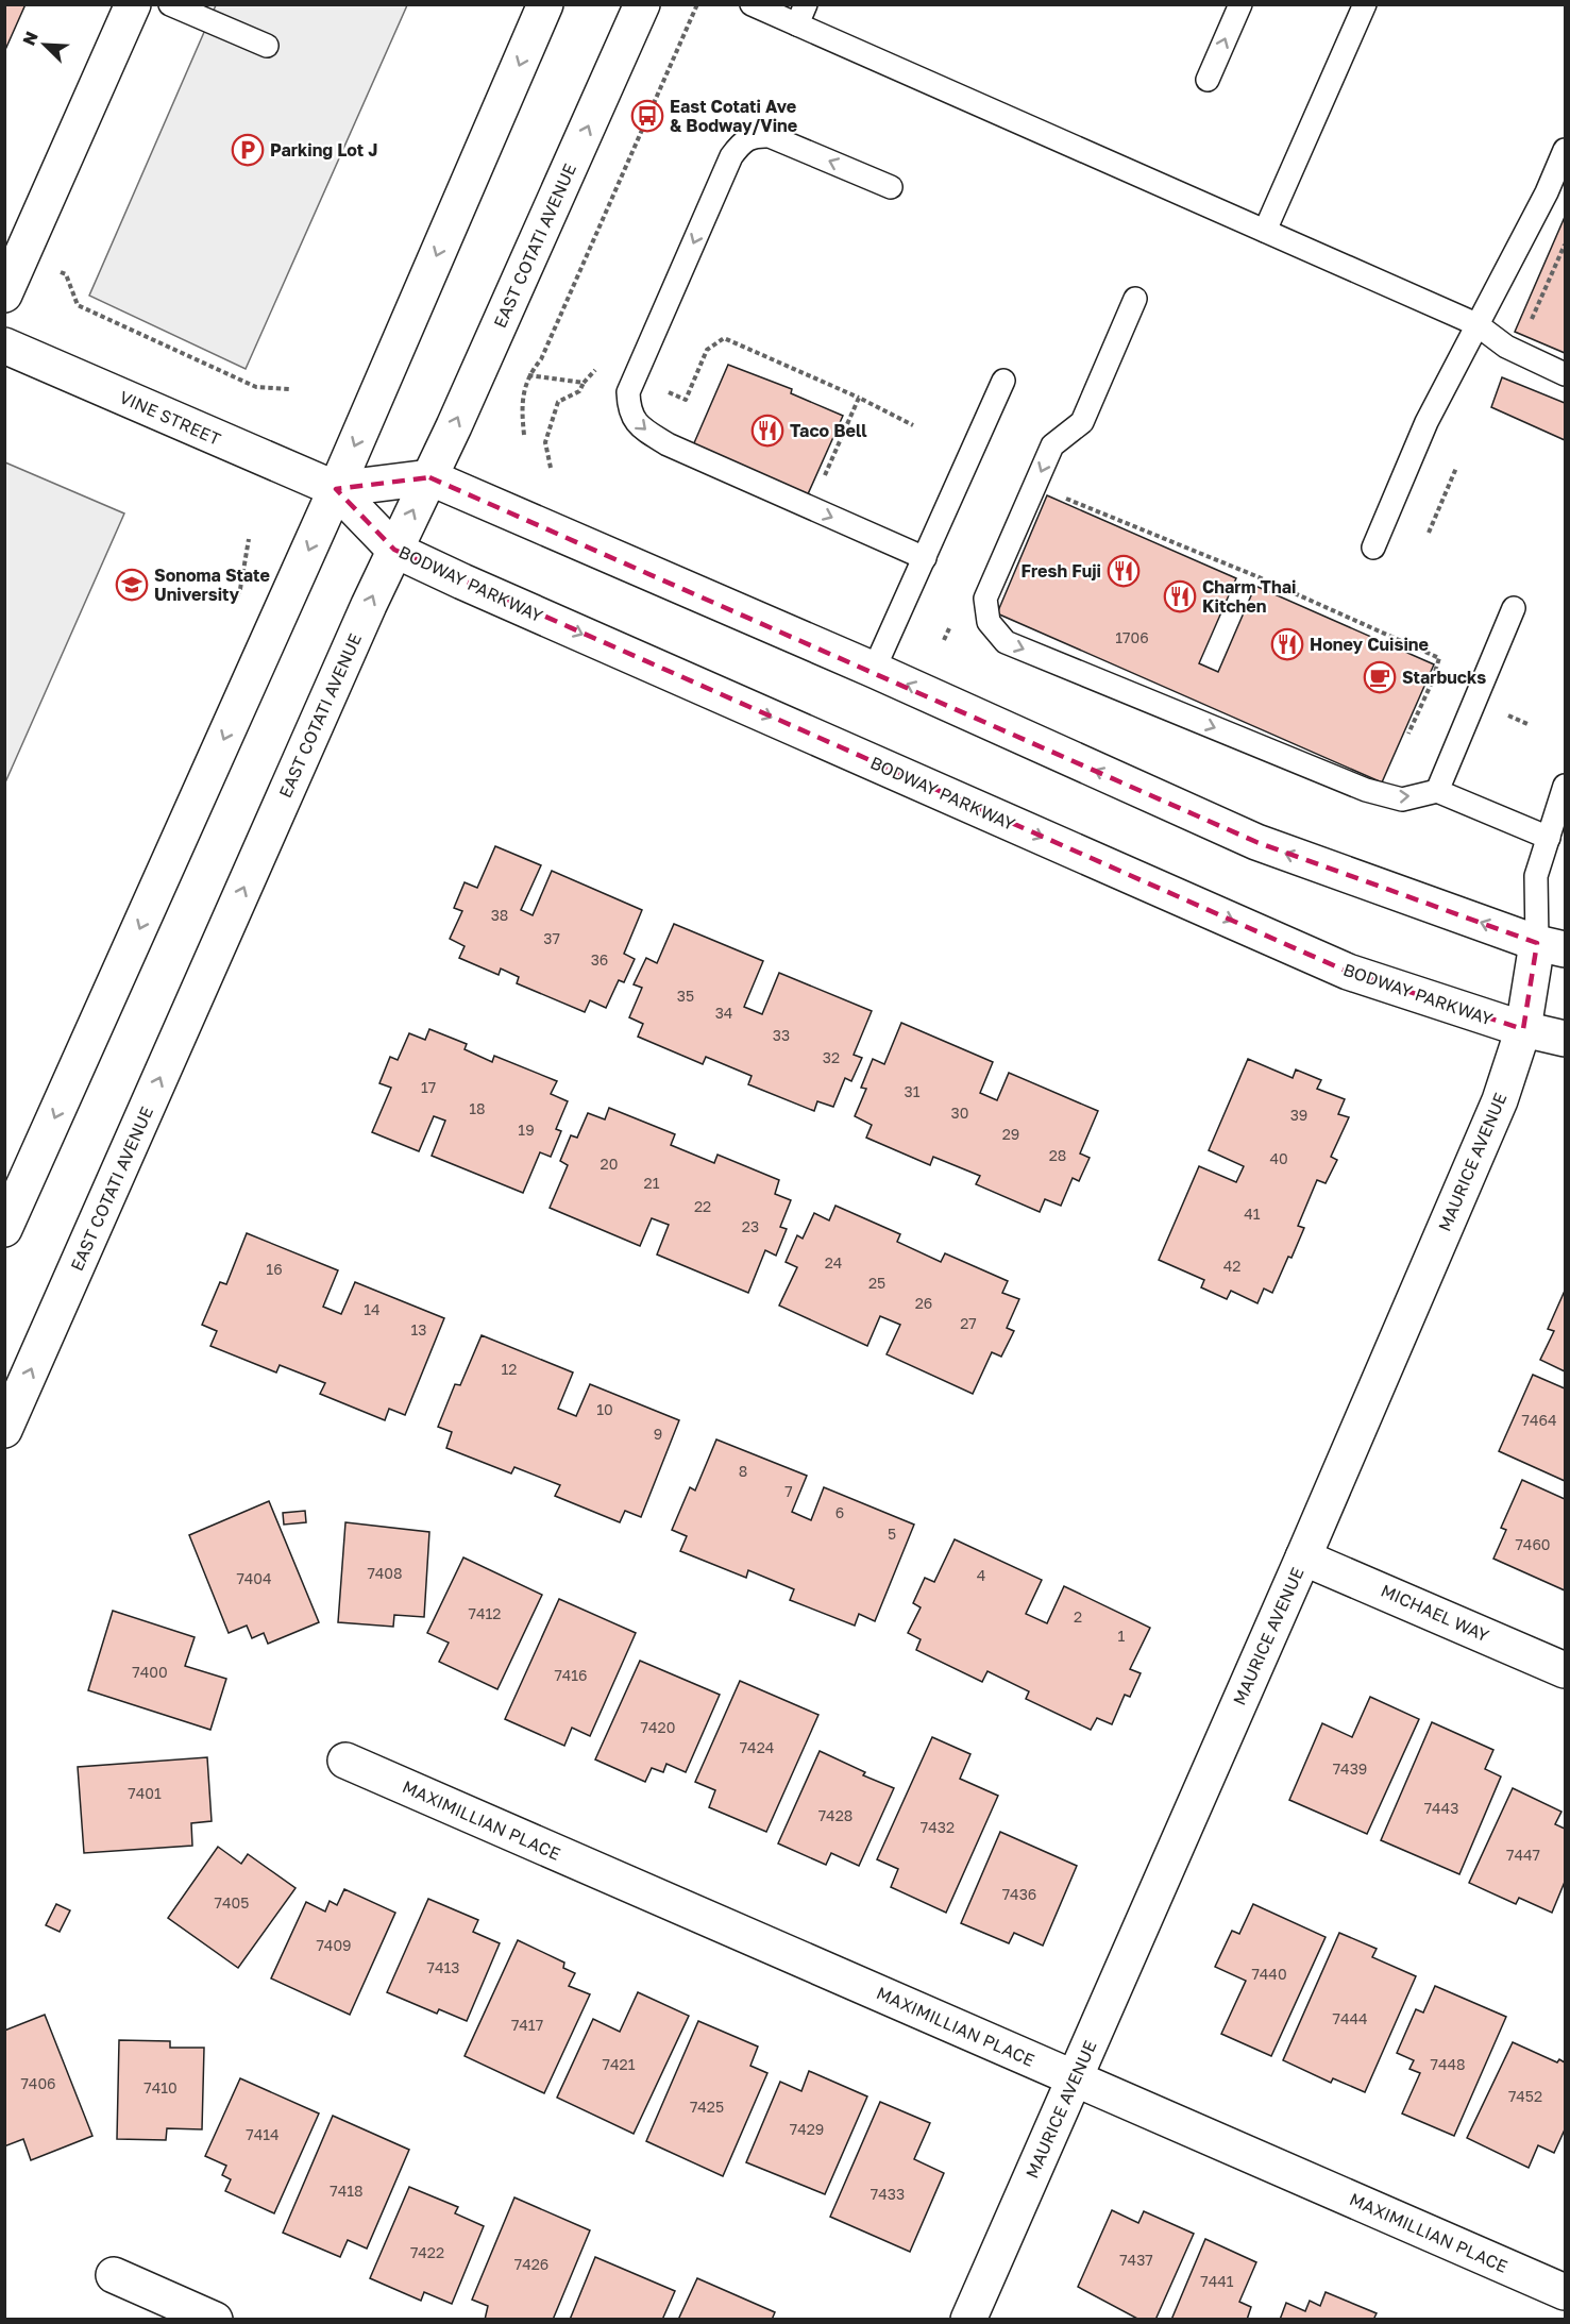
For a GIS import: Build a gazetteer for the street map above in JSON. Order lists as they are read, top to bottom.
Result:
{
  "streets": {
    "street": [
      "EAST COTATI AVENUE",
      "VINE STREET",
      "BODWAY PARKWAY",
      "MAURICE AVENUE",
      "MICHAEL WAY",
      "MAXIMILLIAN PLACE"
    ]
  },
  "crossings": [
    ["EAST COTATI AVENUE", "BODWAY PARKWAY"],
    ["VINE STREET", "BODWAY PARKWAY"],
    ["BODWAY PARKWAY", "MAURICE AVENUE"],
    ["MAURICE AVENUE", "MICHAEL WAY"],
    ["MAURICE AVENUE", "MAXIMILLIAN PLACE"]
  ],
  "places": {
    "bus stop": ["East Cotati Ave & Bodway/Vine"],
    "parking": ["Parking Lot J"],
    "restaurant": [
      "Taco Bell",
      "Fresh Fuji",
      "Charm Thai Kitchen",
      "Honey Cuisine"
    ],
    "school or university": ["Sonoma State University"],
    "cafe": ["Starbucks"]
  },
  "house_numbers": [
    "1706",
    "38",
    "37",
    "36",
    "35",
    "34",
    "33",
    "32",
    "17",
    "31",
    "18",
    "30",
    "39",
    "19",
    "29",
    "28",
    "40",
    "20",
    "21",
    "22",
    "41",
    "23",
    "24",
    "42",
    "16",
    "25",
    "26",
    "14",
    "27",
    "13",
    "12",
    "10",
    "7464",
    "9",
    "8",
    "7",
    "6",
    "5",
    "7460",
    "7408",
    "4",
    "7404",
    "7412",
    "2",
    "1",
    "7400",
    "7416",
    "7420",
    "7424",
    "7439",
    "7401",
    "7443",
    "7428",
    "7432",
    "7447",
    "7436",
    "7405",
    "7409",
    "7413",
    "7440",
    "7444",
    "7417",
    "7421",
    "7448",
    "7406",
    "7410",
    "7452",
    "7425",
    "7429",
    "7414",
    "7418",
    "7433",
    "7422",
    "7437",
    "7426",
    "7441"
  ],
  "north": "top left"
}
